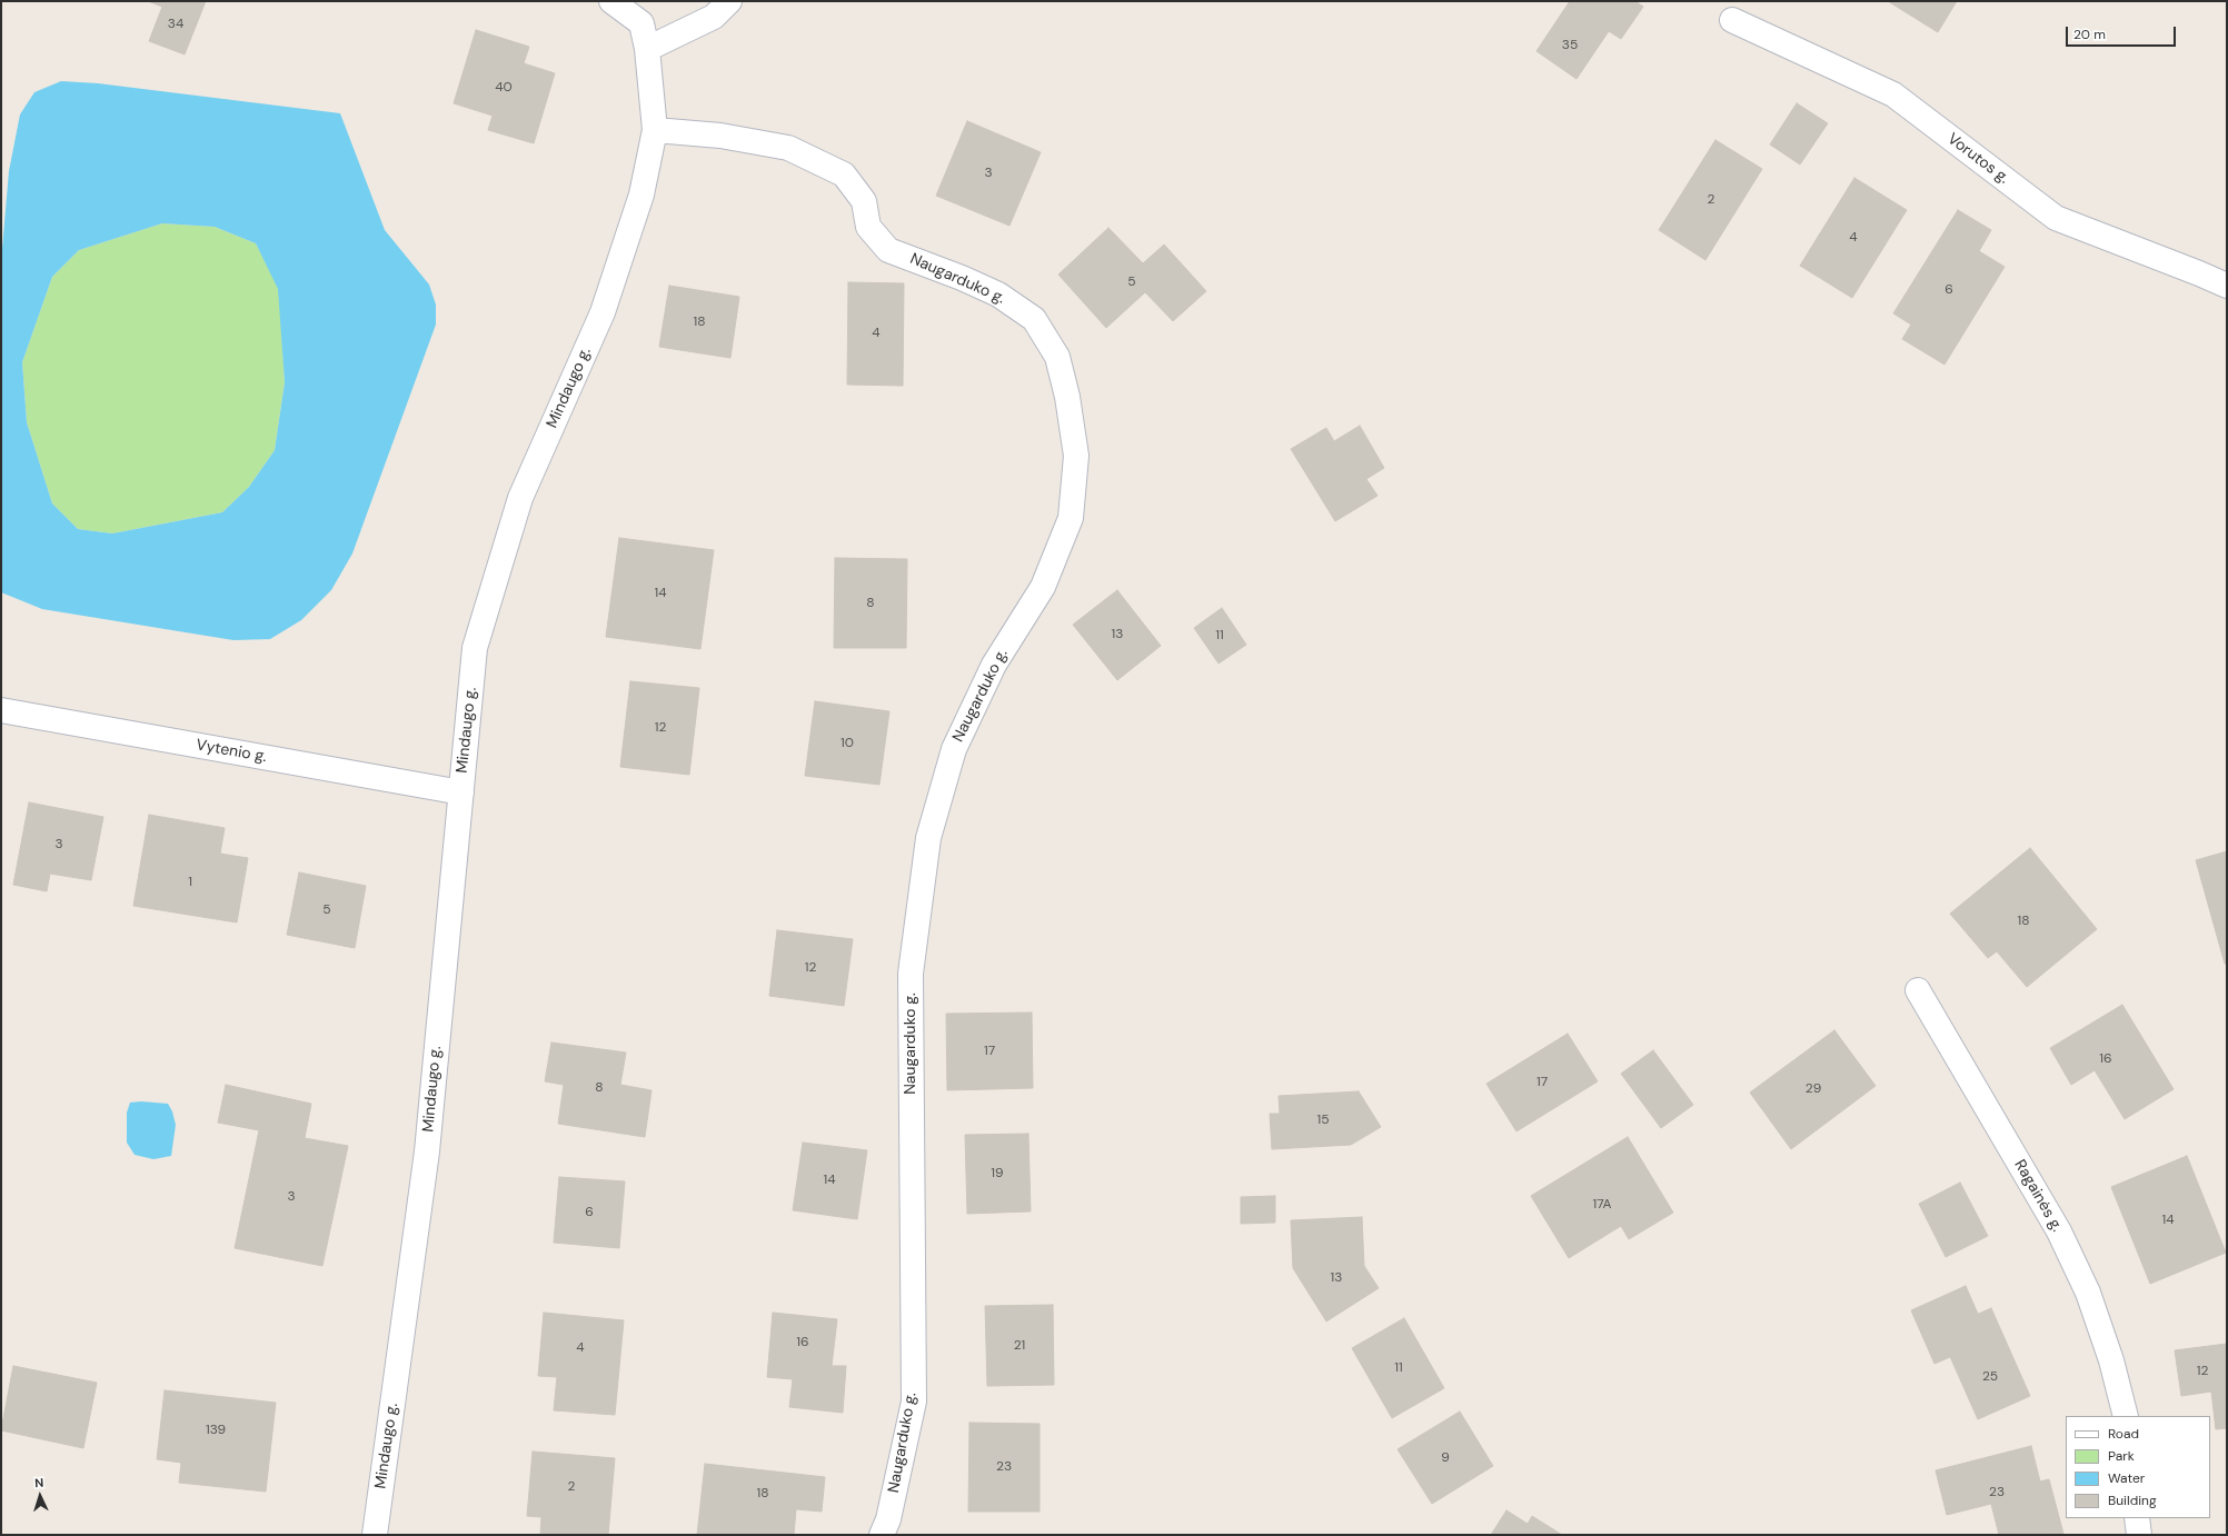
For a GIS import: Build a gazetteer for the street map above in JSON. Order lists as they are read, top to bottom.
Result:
{
  "streets": {
    "street": [
      "Vorutos g.",
      "Naugarduko g.",
      "Mindaugo g.",
      "Vytenio g.",
      "Ragainės g."
    ]
  },
  "crossings": [
    ["Naugarduko g.", "Mindaugo g."],
    ["Mindaugo g.", "Vytenio g."]
  ],
  "house_numbers": [
    "34",
    "35",
    "40",
    "3",
    "2",
    "4",
    "5",
    "6",
    "18",
    "4",
    "14",
    "8",
    "13",
    "11",
    "12",
    "10",
    "3",
    "1",
    "5",
    "18",
    "12",
    "17",
    "16",
    "17",
    "8",
    "29",
    "15",
    "19",
    "14",
    "3",
    "17A",
    "6",
    "14",
    "13",
    "16",
    "21",
    "4",
    "11",
    "12",
    "25",
    "139",
    "9",
    "23",
    "2",
    "23",
    "18"
  ],
  "legend": [
    "Road",
    "Park",
    "Water",
    "Building"
  ],
  "scale_bar": "20 m",
  "north": "top"
}
